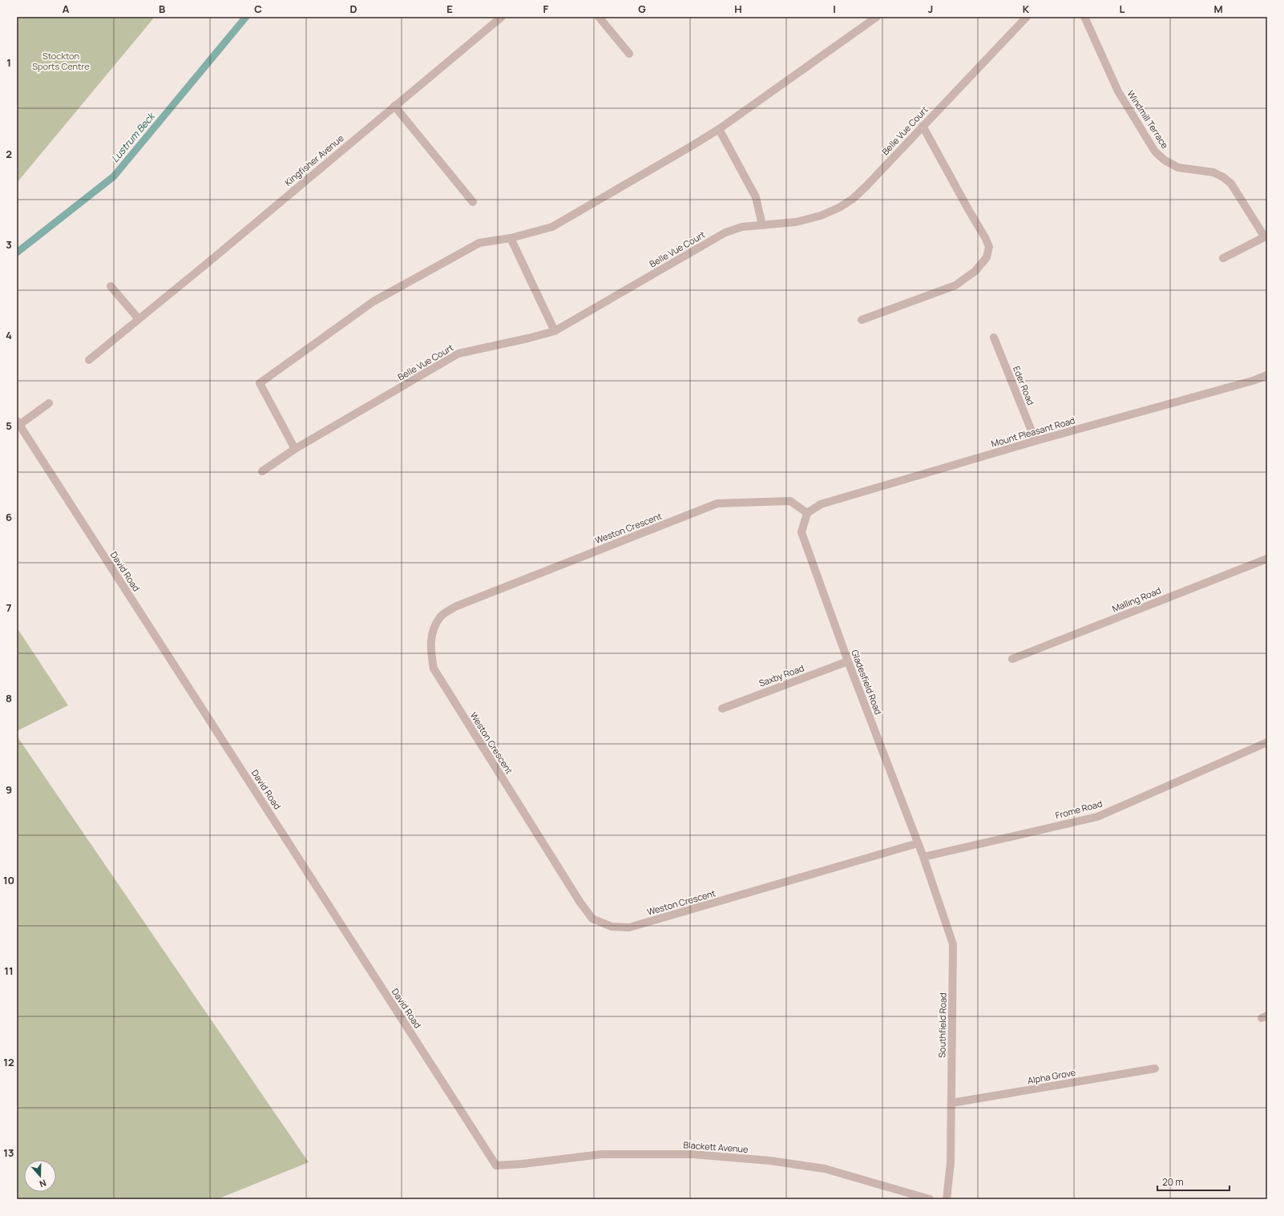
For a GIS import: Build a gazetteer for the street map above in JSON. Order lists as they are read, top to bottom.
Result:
{
  "streets": {
    "street": [
      "Windmill Terrace",
      "Belle Vue Court",
      "Kingfisher Avenue",
      "Eder Road",
      "Mount Pleasant Road",
      "Weston Crescent",
      "David Road",
      "Malling Road",
      "Saxby Road",
      "Gladesfield Road",
      "Frome Road",
      "Southfield Road",
      "Alpha Grove",
      "Blackett Avenue"
    ]
  },
  "crossings": [
    ["Eder Road", "Mount Pleasant Road"],
    ["Mount Pleasant Road", "Weston Crescent"],
    ["Mount Pleasant Road", "Gladesfield Road"],
    ["Weston Crescent", "Gladesfield Road"],
    ["David Road", "Blackett Avenue"],
    ["Saxby Road", "Gladesfield Road"],
    ["Gladesfield Road", "Frome Road"],
    ["Gladesfield Road", "Southfield Road"],
    ["Frome Road", "Southfield Road"],
    ["Southfield Road", "Alpha Grove"]
  ],
  "water": ["Lustrum Beck"],
  "parks": ["Stockton Sports Centre"],
  "scale_bar": "20 m",
  "north": "bottom",
  "grid": {
    "columns": [
      "A",
      "B",
      "C",
      "D",
      "E",
      "F",
      "G",
      "H",
      "I",
      "J",
      "K",
      "L",
      "M"
    ],
    "rows": [
      "1",
      "2",
      "3",
      "4",
      "5",
      "6",
      "7",
      "8",
      "9",
      "10",
      "11",
      "12",
      "13"
    ]
  }
}
